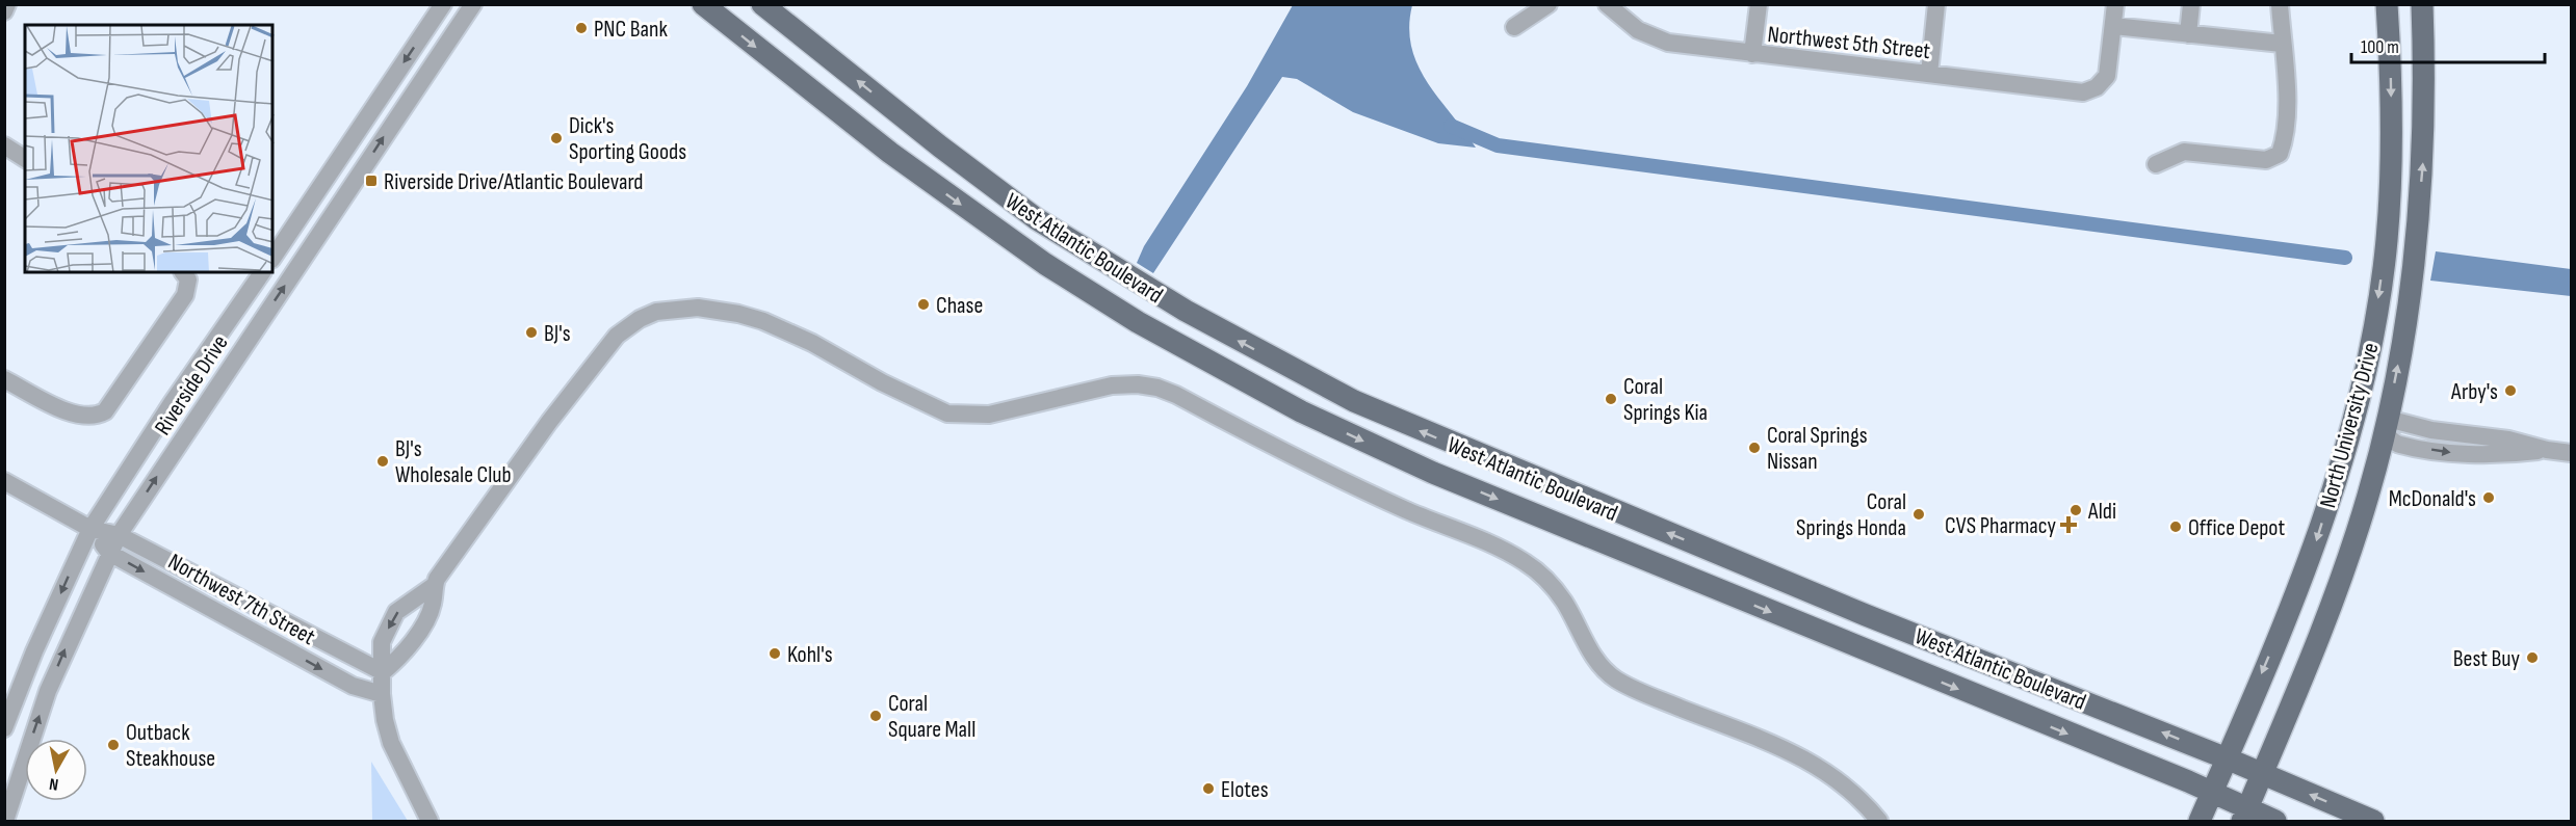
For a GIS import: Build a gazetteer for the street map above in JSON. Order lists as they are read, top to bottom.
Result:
{
  "streets": {
    "main road": ["West Atlantic Boulevard", "North University Drive"],
    "street": ["Northwest 5th Street", "Riverside Drive", "Northwest 7th Street"]
  },
  "crossings": [
    ["West Atlantic Boulevard", "North University Drive"],
    ["Riverside Drive", "Northwest 7th Street"]
  ],
  "places": {
    "other": [
      "PNC Bank",
      "Dick's Sporting Goods",
      "Chase",
      "BJ's",
      "Arby's",
      "Coral Springs Kia",
      "Coral Springs Nissan",
      "BJ's Wholesale Club",
      "McDonald's",
      "Aldi",
      "Coral Springs Honda",
      "Office Depot",
      "Kohl's",
      "Best Buy",
      "Coral Square Mall",
      "Outback Steakhouse",
      "Elotes"
    ],
    "transit": ["Riverside Drive/Atlantic Boulevard"],
    "health": ["CVS Pharmacy"]
  },
  "scale_bar": "100 m",
  "north": "bottom"
}
